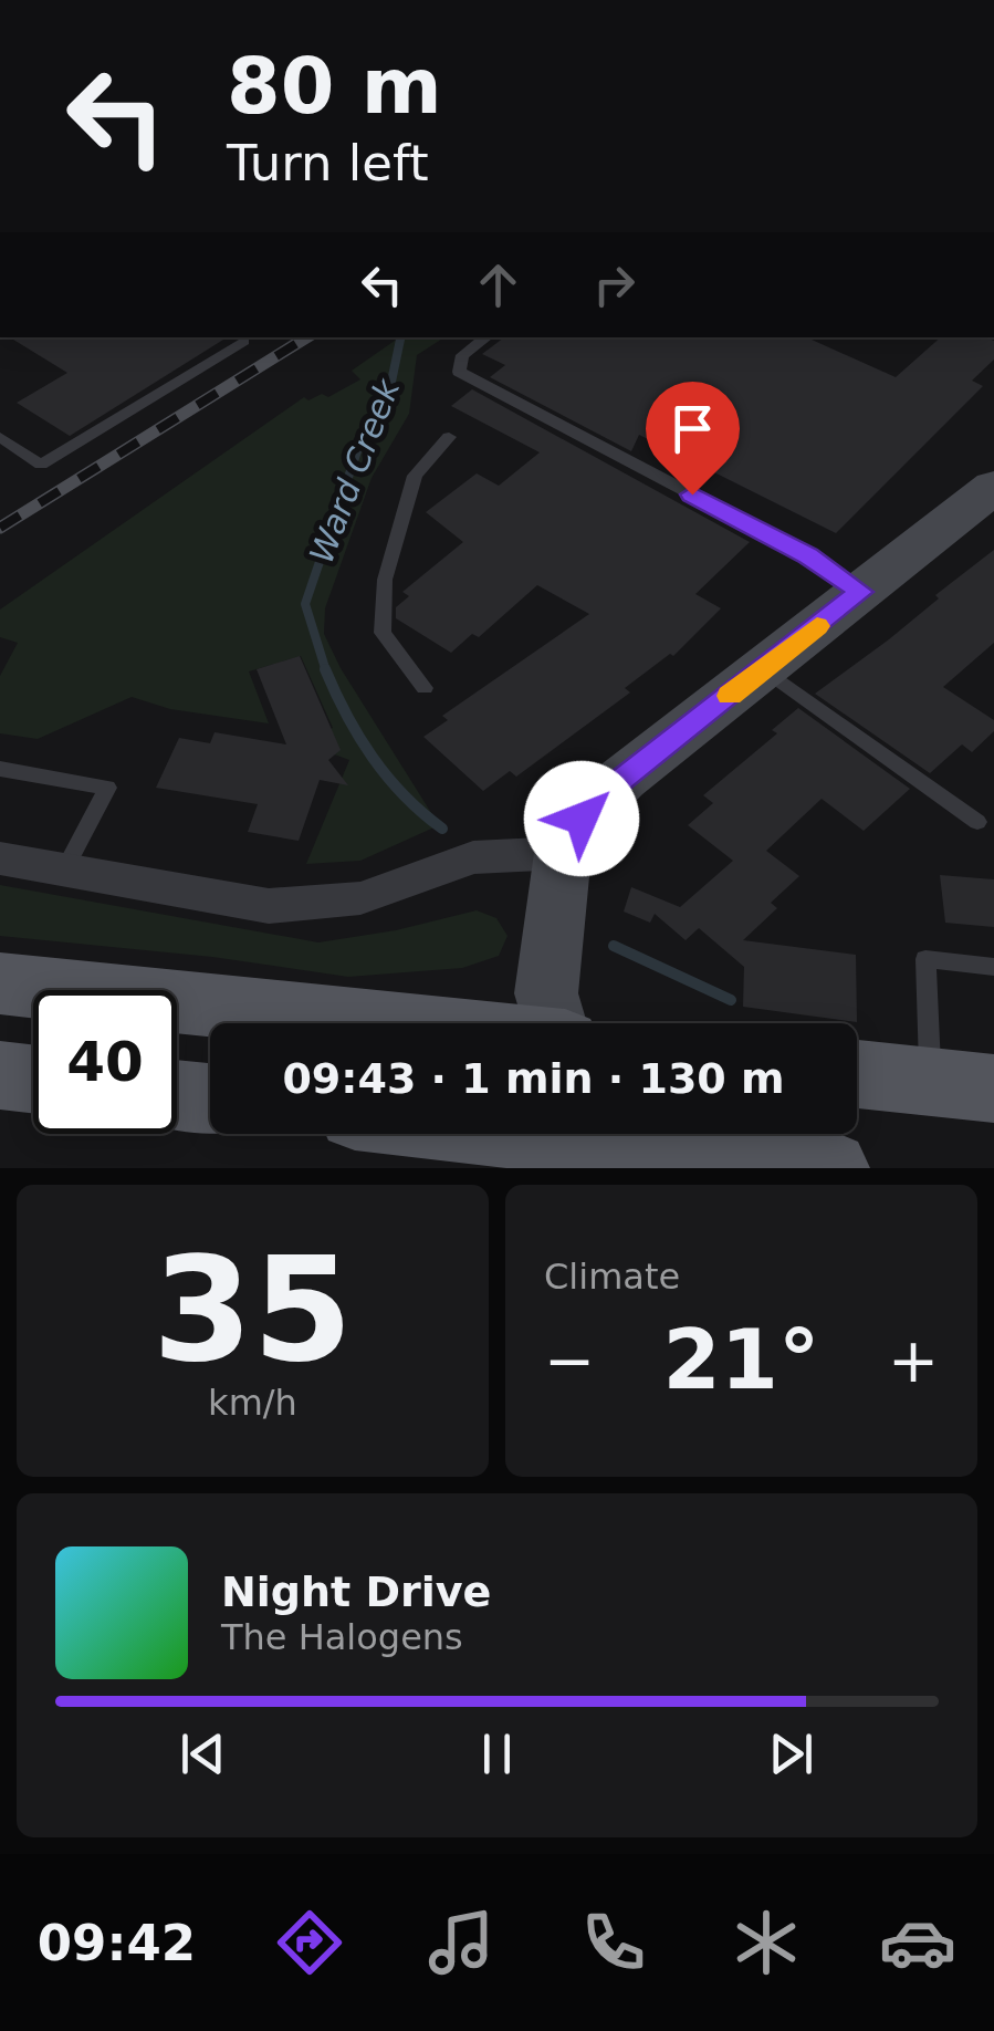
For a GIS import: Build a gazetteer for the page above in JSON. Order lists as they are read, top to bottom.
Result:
{
  "water": ["Ward Creek"],
  "page": {
    "turn": ["80 m", "Turn left"],
    "limit": "40",
    "trip": "09:43 · 1 min · 130 m",
    "tile": [
      ["35", "km/h"],
      "Climate"
    ],
    "heat": ["−", "21°", "+"],
    "song": ["Night Drive", "The Halogens"],
    "tabs": "09:42"
  }
}
